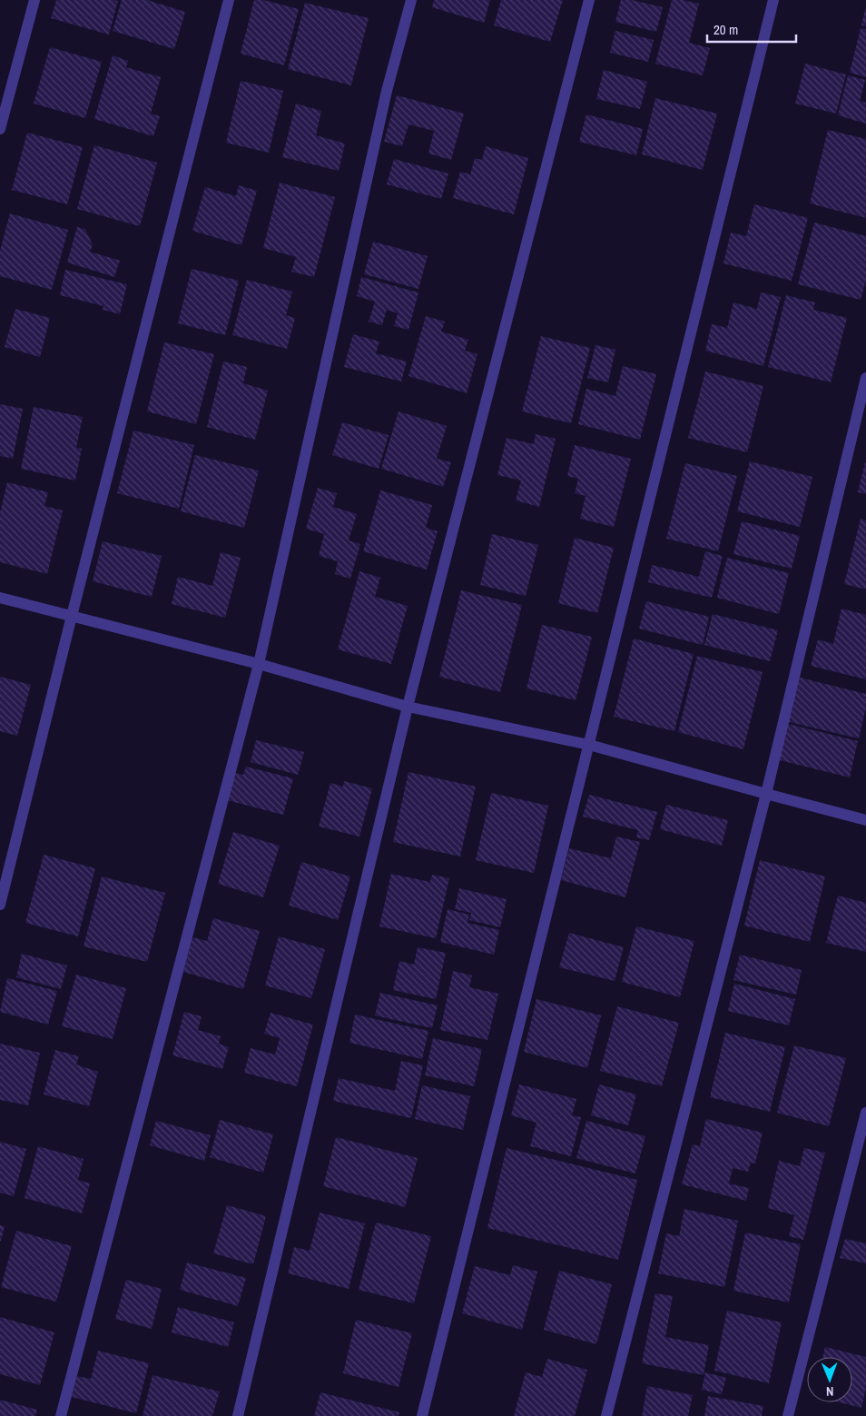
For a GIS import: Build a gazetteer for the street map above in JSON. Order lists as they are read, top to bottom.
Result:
{
  "scale_bar": "20 m",
  "north": "bottom"
}
